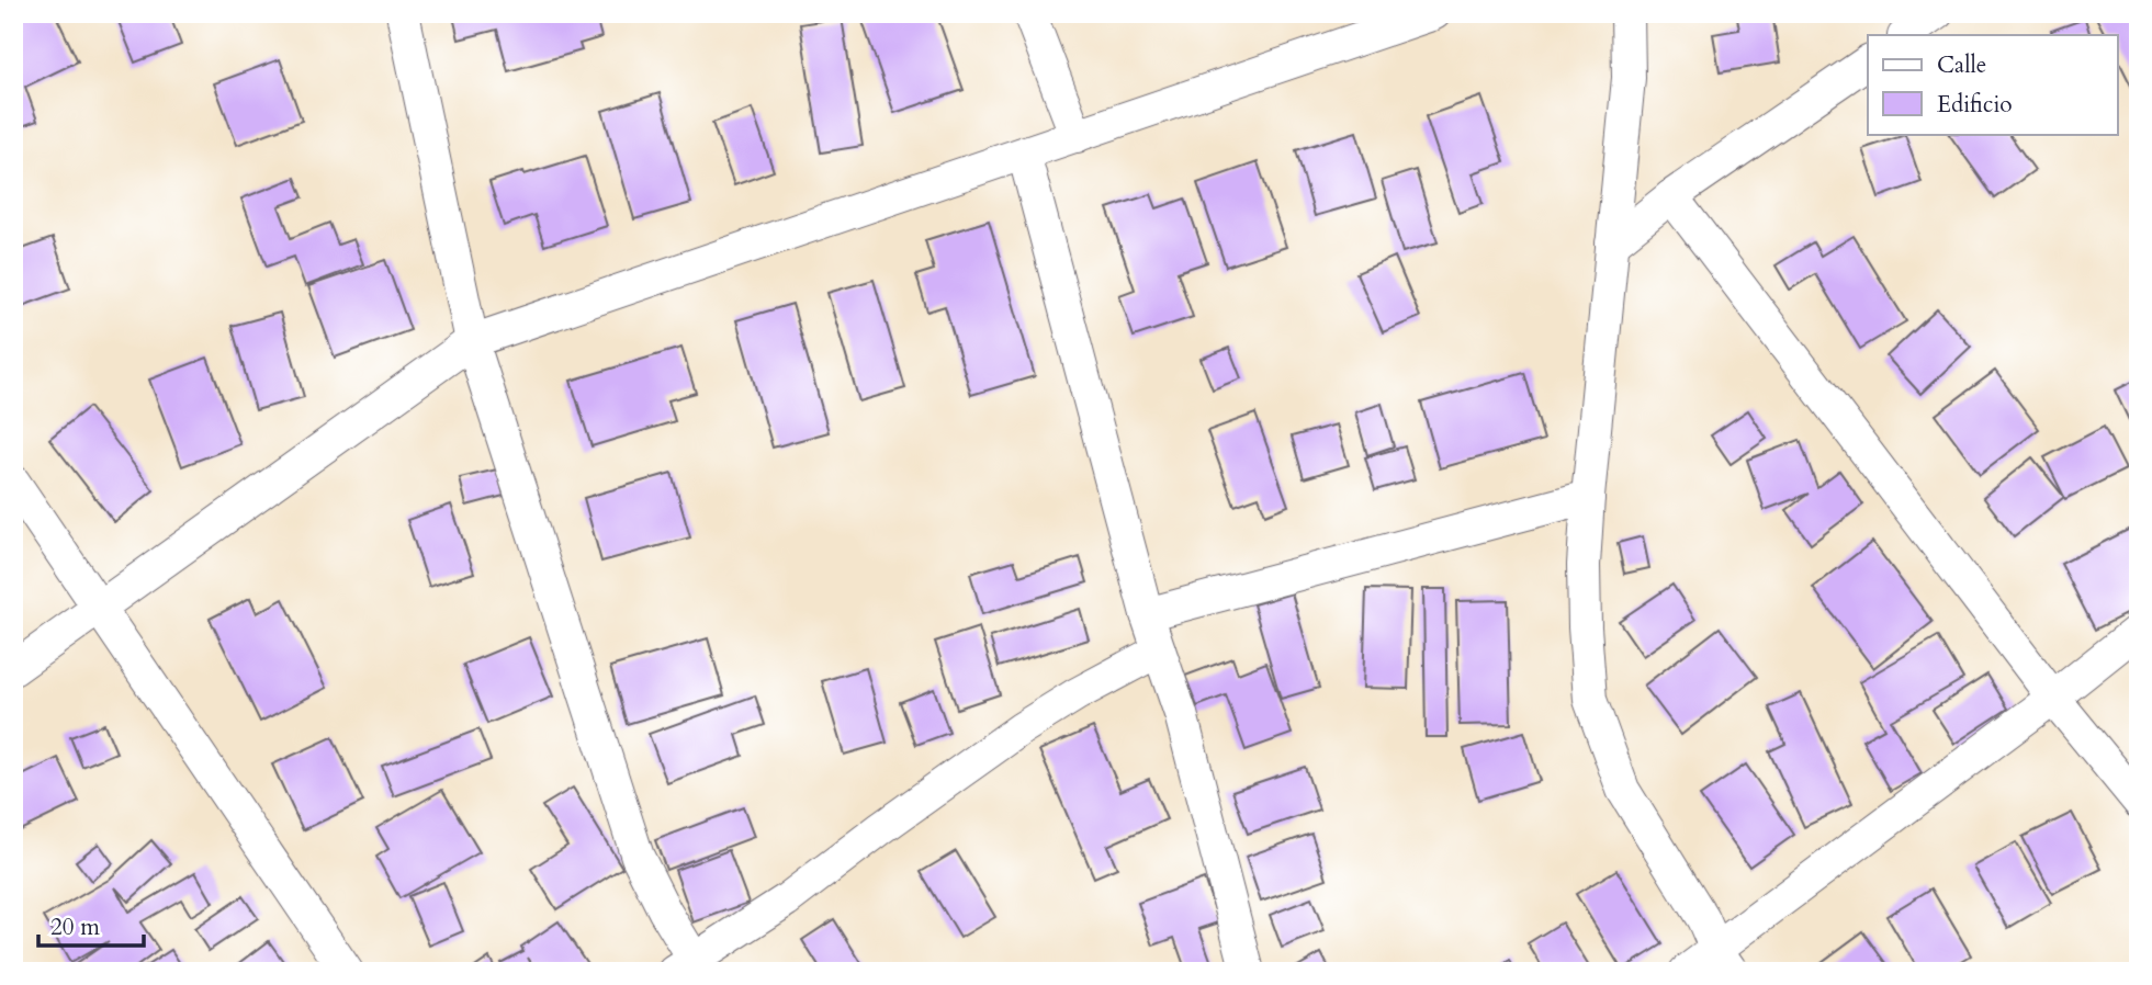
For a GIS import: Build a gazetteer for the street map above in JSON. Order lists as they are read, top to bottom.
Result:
{
  "legend": ["Calle", "Edificio"],
  "scale_bar": "20 m"
}
